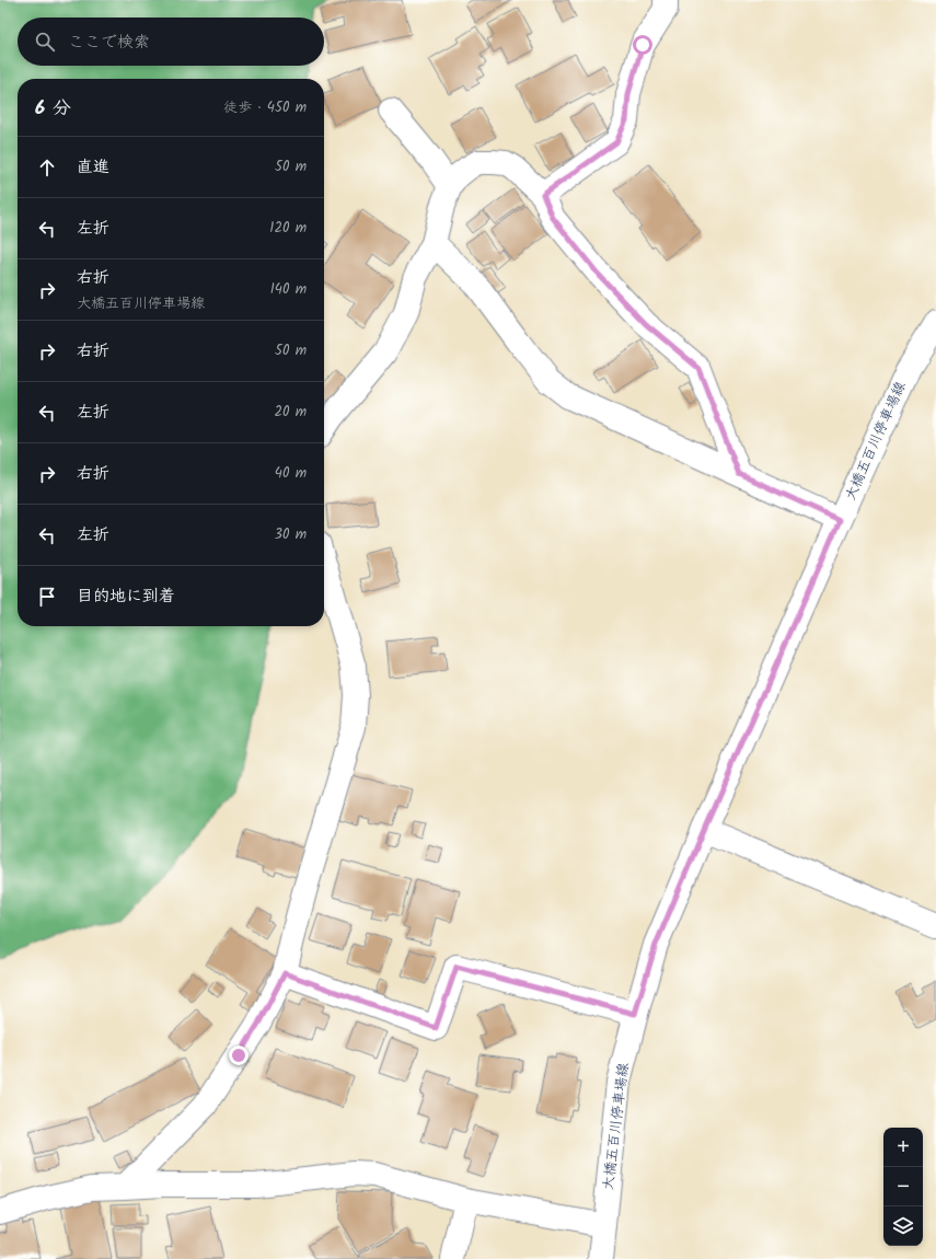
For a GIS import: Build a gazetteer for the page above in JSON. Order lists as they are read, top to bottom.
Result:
{
  "streets": {
    "street": ["大橋五百川停車場線"]
  },
  "page": {
    "search": "ここで検索",
    "heading": ["6 分", "徒歩 · 450 m"],
    "list": [
      ["直進", "50 m"],
      ["左折", "120 m"],
      ["右折", "大橋五百川停車場線", "140 m"],
      ["右折", "50 m"],
      ["左折", "20 m"],
      ["右折", "40 m"],
      ["左折", "30 m"],
      "目的地に到着"
    ],
    "map_buttons": ["+", "−"]
  }
}
